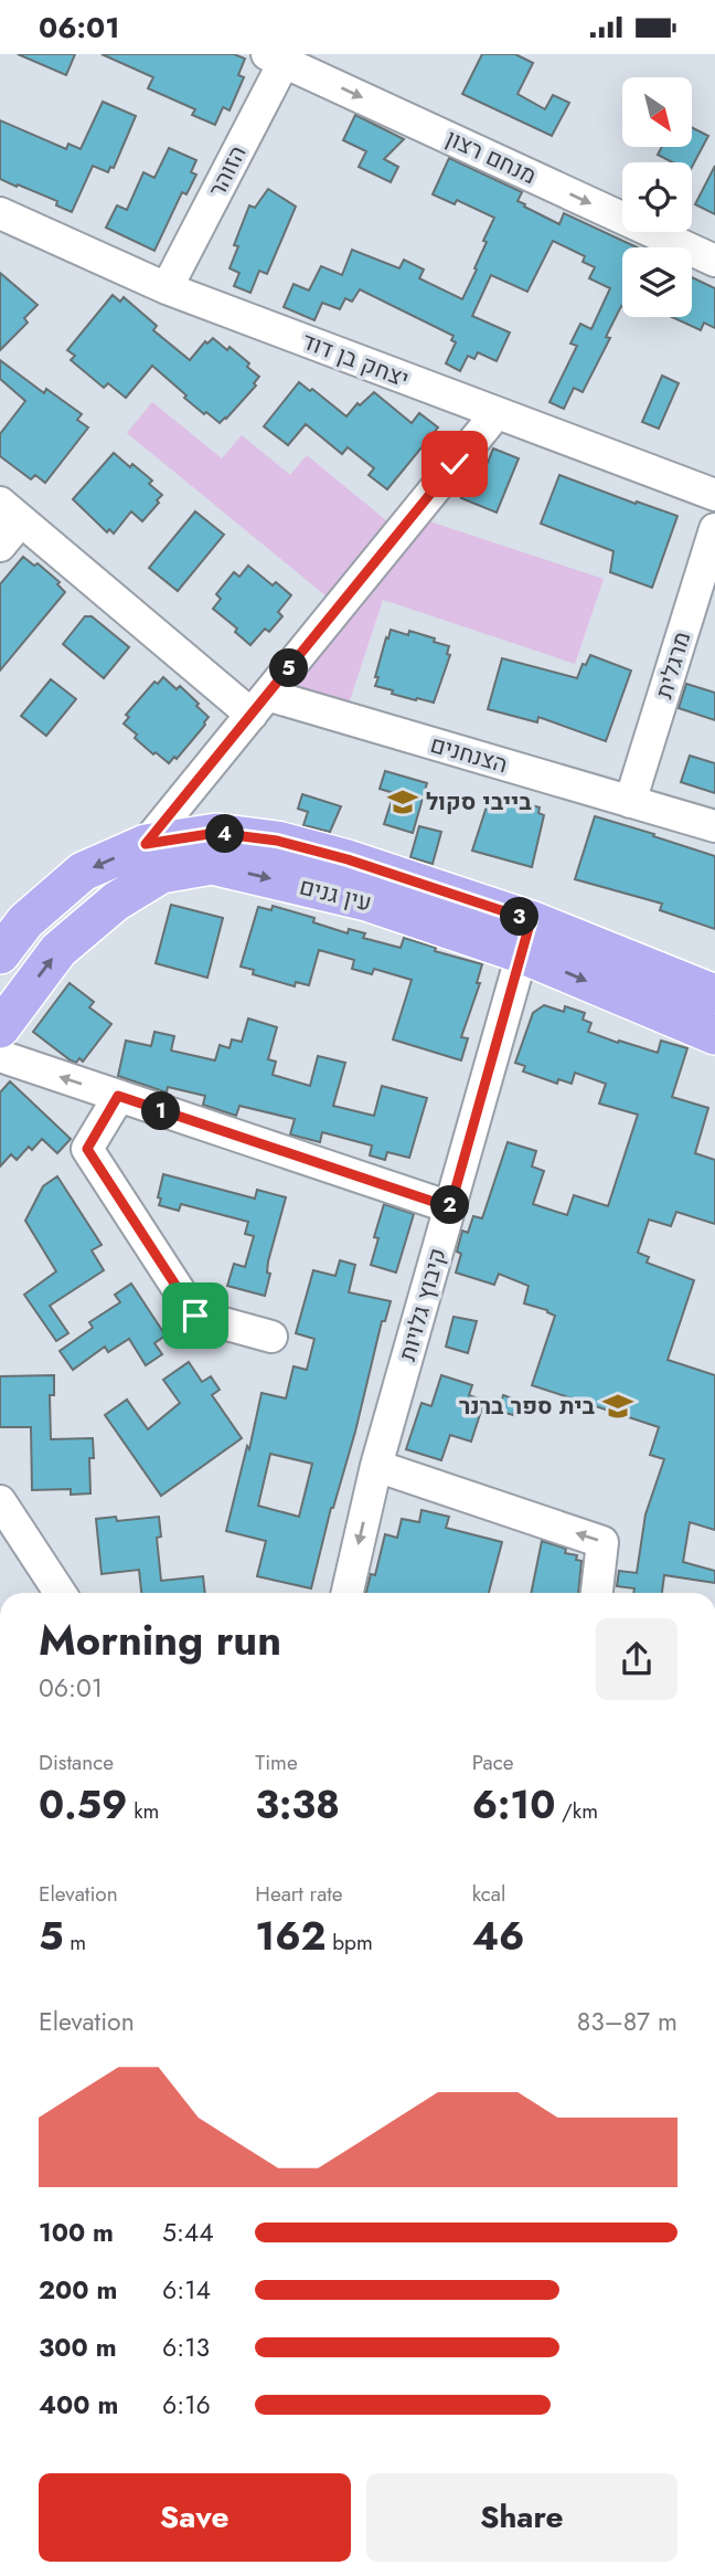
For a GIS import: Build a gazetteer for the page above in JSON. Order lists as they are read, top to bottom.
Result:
{
  "streets": {
    "main road": ["עין גנים"],
    "street": [
      "מנחם רצון",
      "הזוהר",
      "יצחק בן דוד",
      "מרגלית",
      "הצנחנים",
      "קיבוץ גלויות"
    ]
  },
  "crossings": [
    ["מנחם רצון", "הזוהר"],
    ["הזוהר", "יצחק בן דוד"],
    ["מרגלית", "הצנחנים"],
    ["עין גנים", "קיבוץ גלויות"]
  ],
  "one_way": ["מנחם רצון"],
  "places": {
    "school or university": ["בייבי סקול", "בית ספר ברנר"]
  },
  "north": "bottom right",
  "page": {
    "status": "06:01",
    "pins": [
      "5",
      "4",
      "3",
      "1",
      "2"
    ],
    "heading": ["Morning run", "06:01"],
    "stats": [
      ["Distance", "0.59 km"],
      ["Time", "3:38"],
      ["Pace", "6:10 /km"],
      ["Elevation", "5 m"],
      ["Heart rate", "162 bpm"],
      ["kcal", "46"]
    ],
    "chart": ["Elevation", "83–87 m"],
    "list": [
      {
        "name": "100 m",
        "note": "5:44"
      },
      {
        "name": "200 m",
        "note": "6:14"
      },
      {
        "name": "300 m",
        "note": "6:13"
      },
      {
        "name": "400 m",
        "note": "6:16"
      }
    ],
    "buttons": ["Save", "Share"]
  }
}
